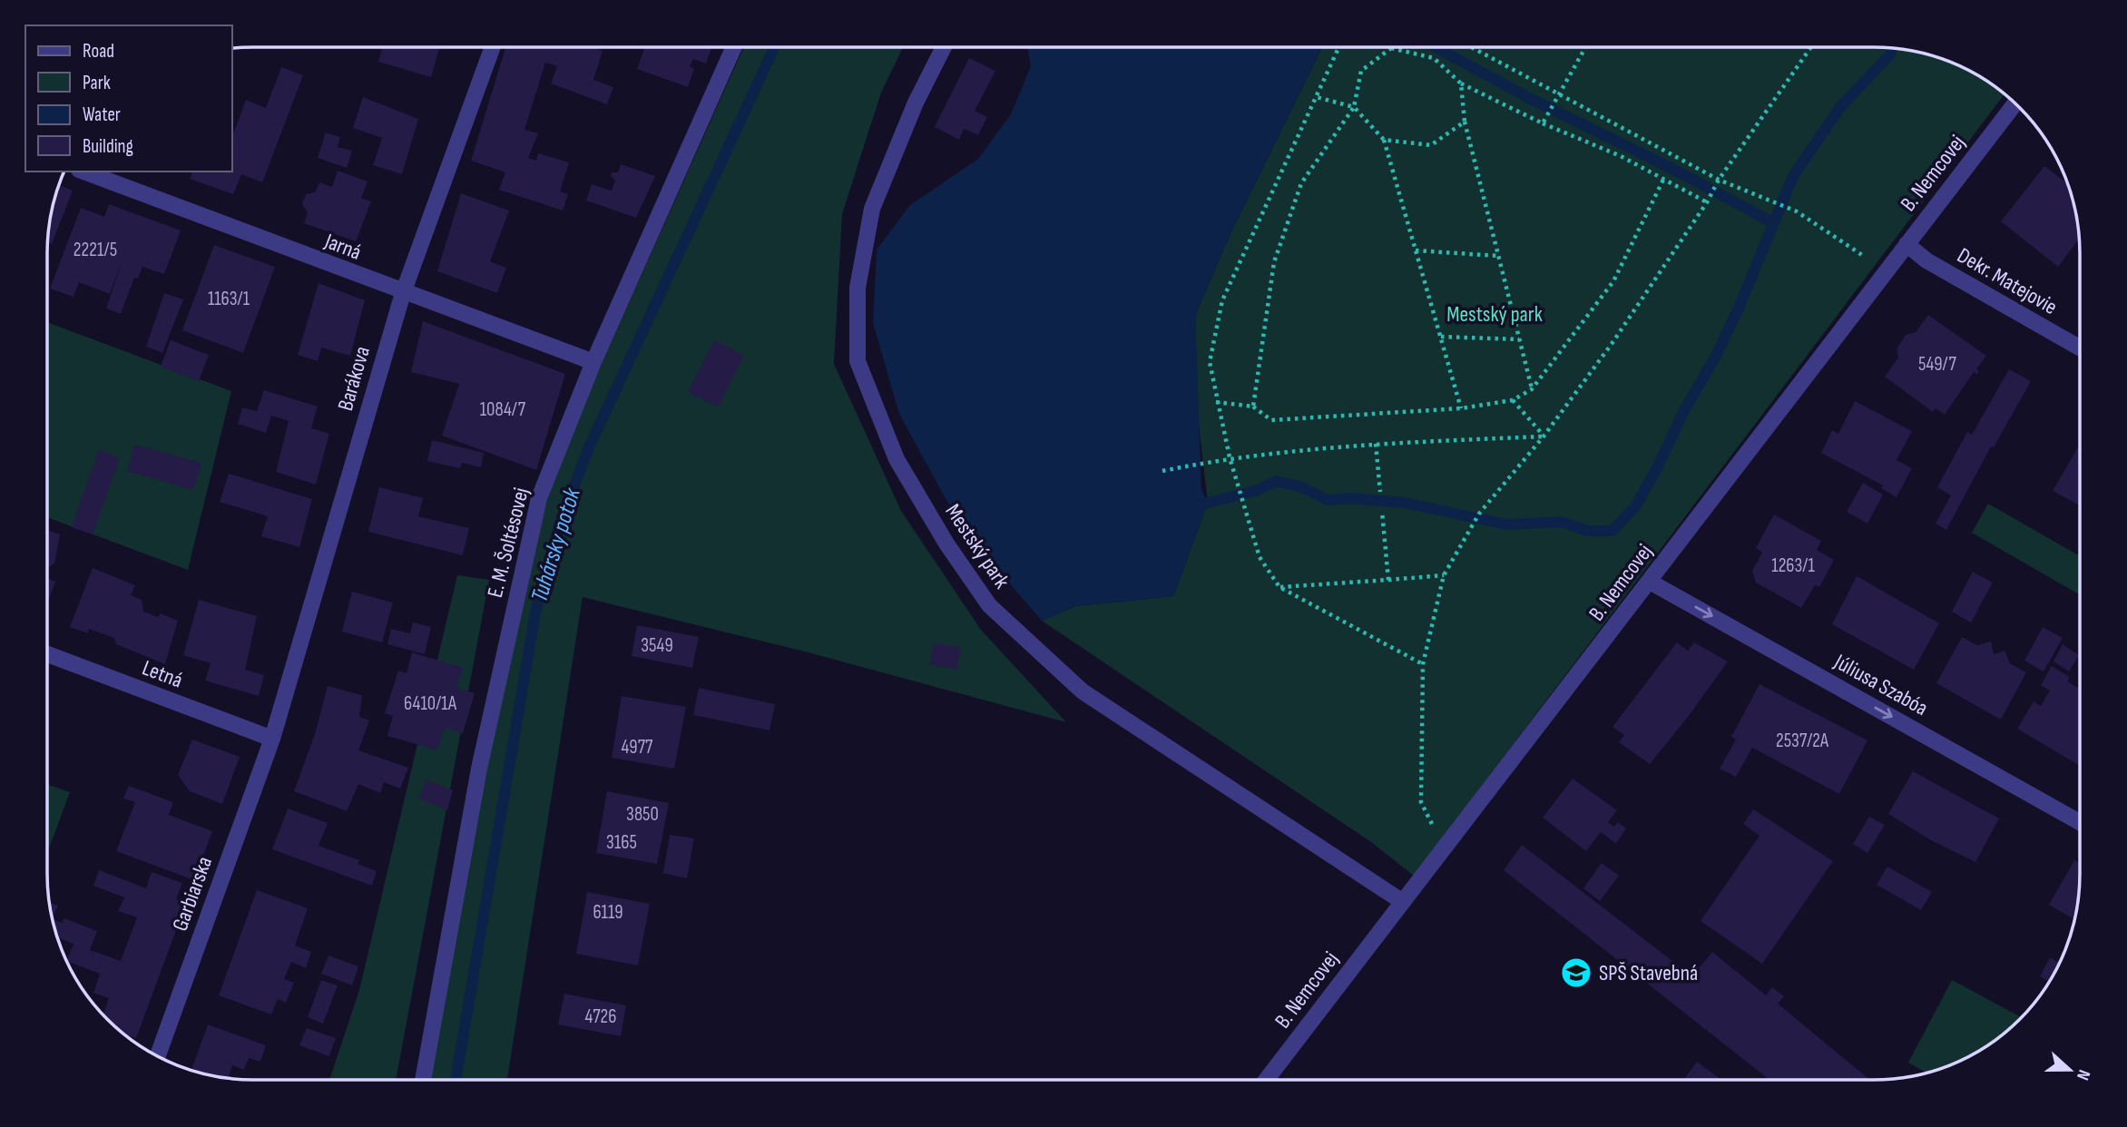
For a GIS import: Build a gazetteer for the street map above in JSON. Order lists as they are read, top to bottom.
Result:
{
  "streets": {
    "street": [
      "B. Nemcovej",
      "Jarná",
      "Dekr. Matejovie",
      "Barákova",
      "E. M. Šoltésovej",
      "Mestský park",
      "Letná",
      "Júliusa Szabóa",
      "Garbiarska"
    ]
  },
  "crossings": [
    ["B. Nemcovej", "Dekr. Matejovie"],
    ["B. Nemcovej", "Mestský park"],
    ["B. Nemcovej", "Júliusa Szabóa"],
    ["Jarná", "Barákova"],
    ["Jarná", "E. M. Šoltésovej"],
    ["Barákova", "Letná"],
    ["Barákova", "Garbiarska"],
    ["Letná", "Garbiarska"]
  ],
  "one_way": ["Júliusa Szabóa"],
  "water": ["Tuhársky potok"],
  "parks": ["Mestský park"],
  "places": {
    "school or university": ["SPŠ Stavebná"]
  },
  "house_numbers": [
    "2221/5",
    "1163/1",
    "549/7",
    "1084/7",
    "1263/1",
    "3549",
    "6410/1A",
    "2537/2A",
    "4977",
    "3850",
    "3165",
    "6119",
    "4726"
  ],
  "legend": [
    "Road",
    "Park",
    "Water",
    "Building"
  ],
  "north": "right"
}
